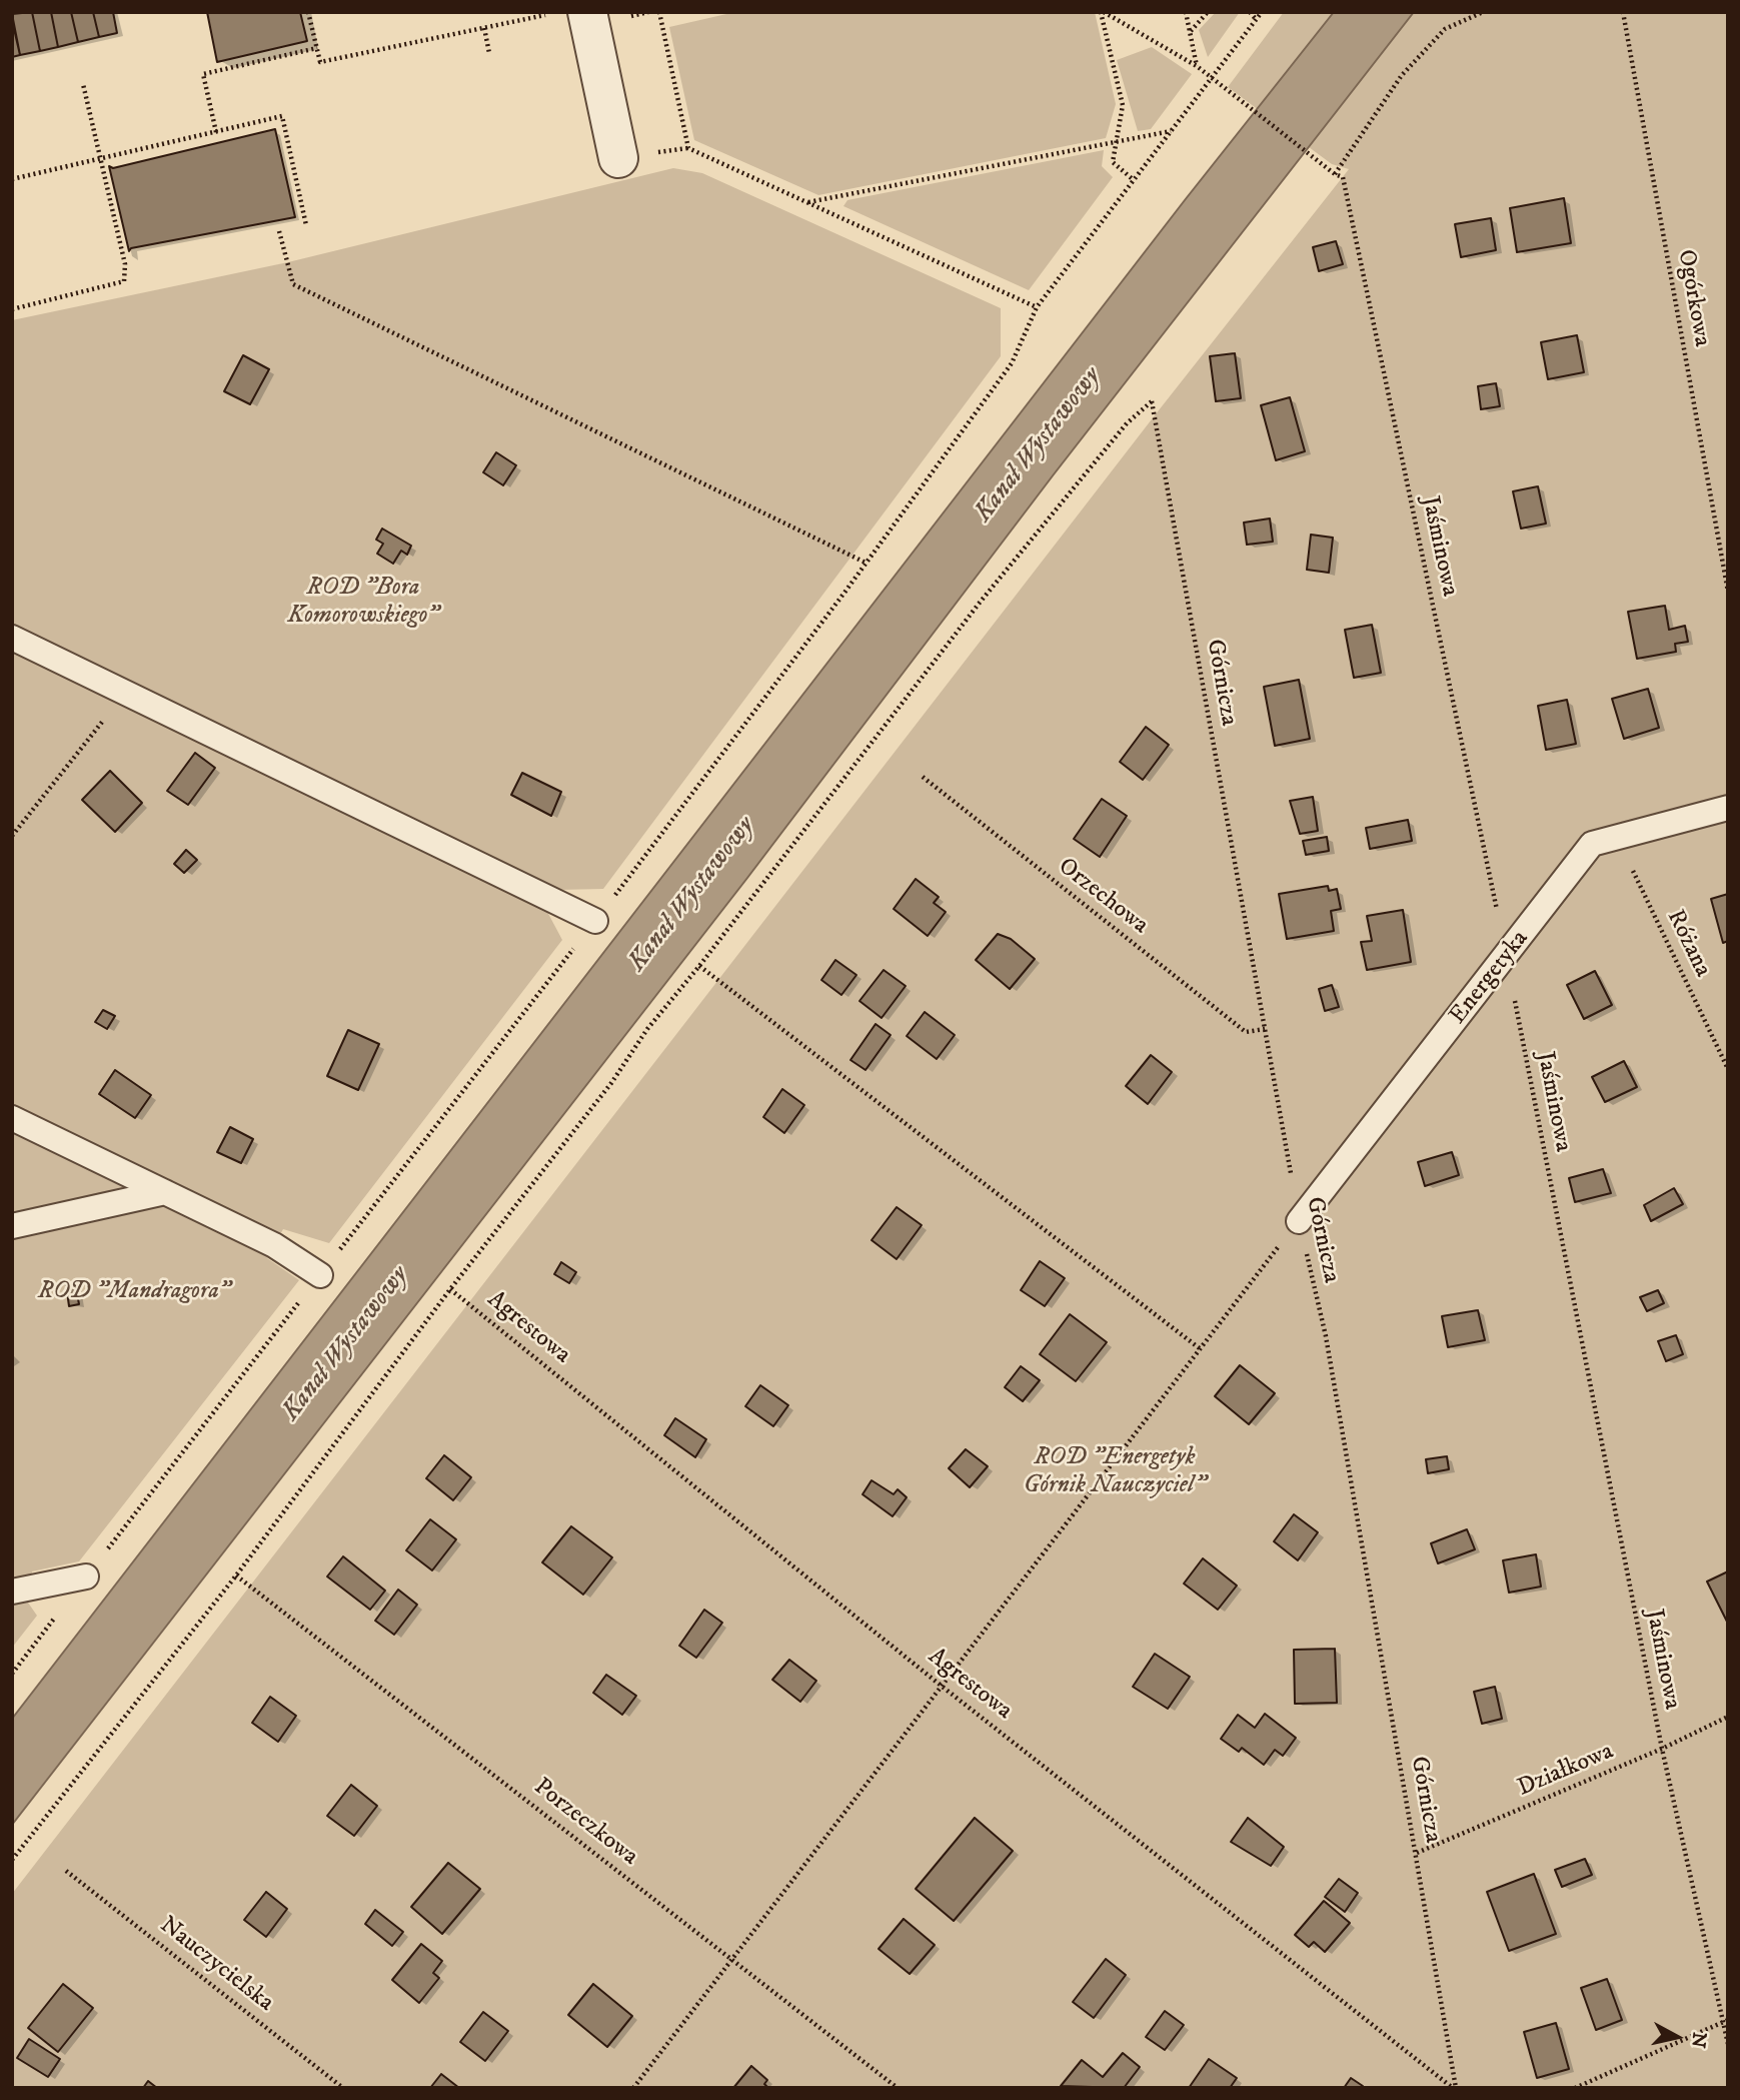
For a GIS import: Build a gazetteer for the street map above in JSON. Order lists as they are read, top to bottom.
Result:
{
  "streets": {
    "lane": ["Energetyka"],
    "path": [
      "Ogórkowa",
      "Jaśminowa",
      "Górnicza",
      "Orzechowa",
      "Różana",
      "Agrestowa",
      "Działkowa",
      "Porzeczkowa",
      "Nauczycielska"
    ]
  },
  "crossings": [
    ["Jaśminowa", "Energetyka"],
    ["Jaśminowa", "Działkowa"],
    ["Górnicza", "Orzechowa"],
    ["Górnicza", "Energetyka"],
    ["Górnicza", "Agrestowa"],
    ["Górnicza", "Działkowa"],
    ["Różana", "Energetyka"]
  ],
  "water": ["Kanał Wystawowy"],
  "parks": ["ROD \"Bora Komorowskiego\"", "ROD \"Mandragora\"", "ROD \"Energetyk Górnik Nauczyciel\""],
  "north": "right"
}
